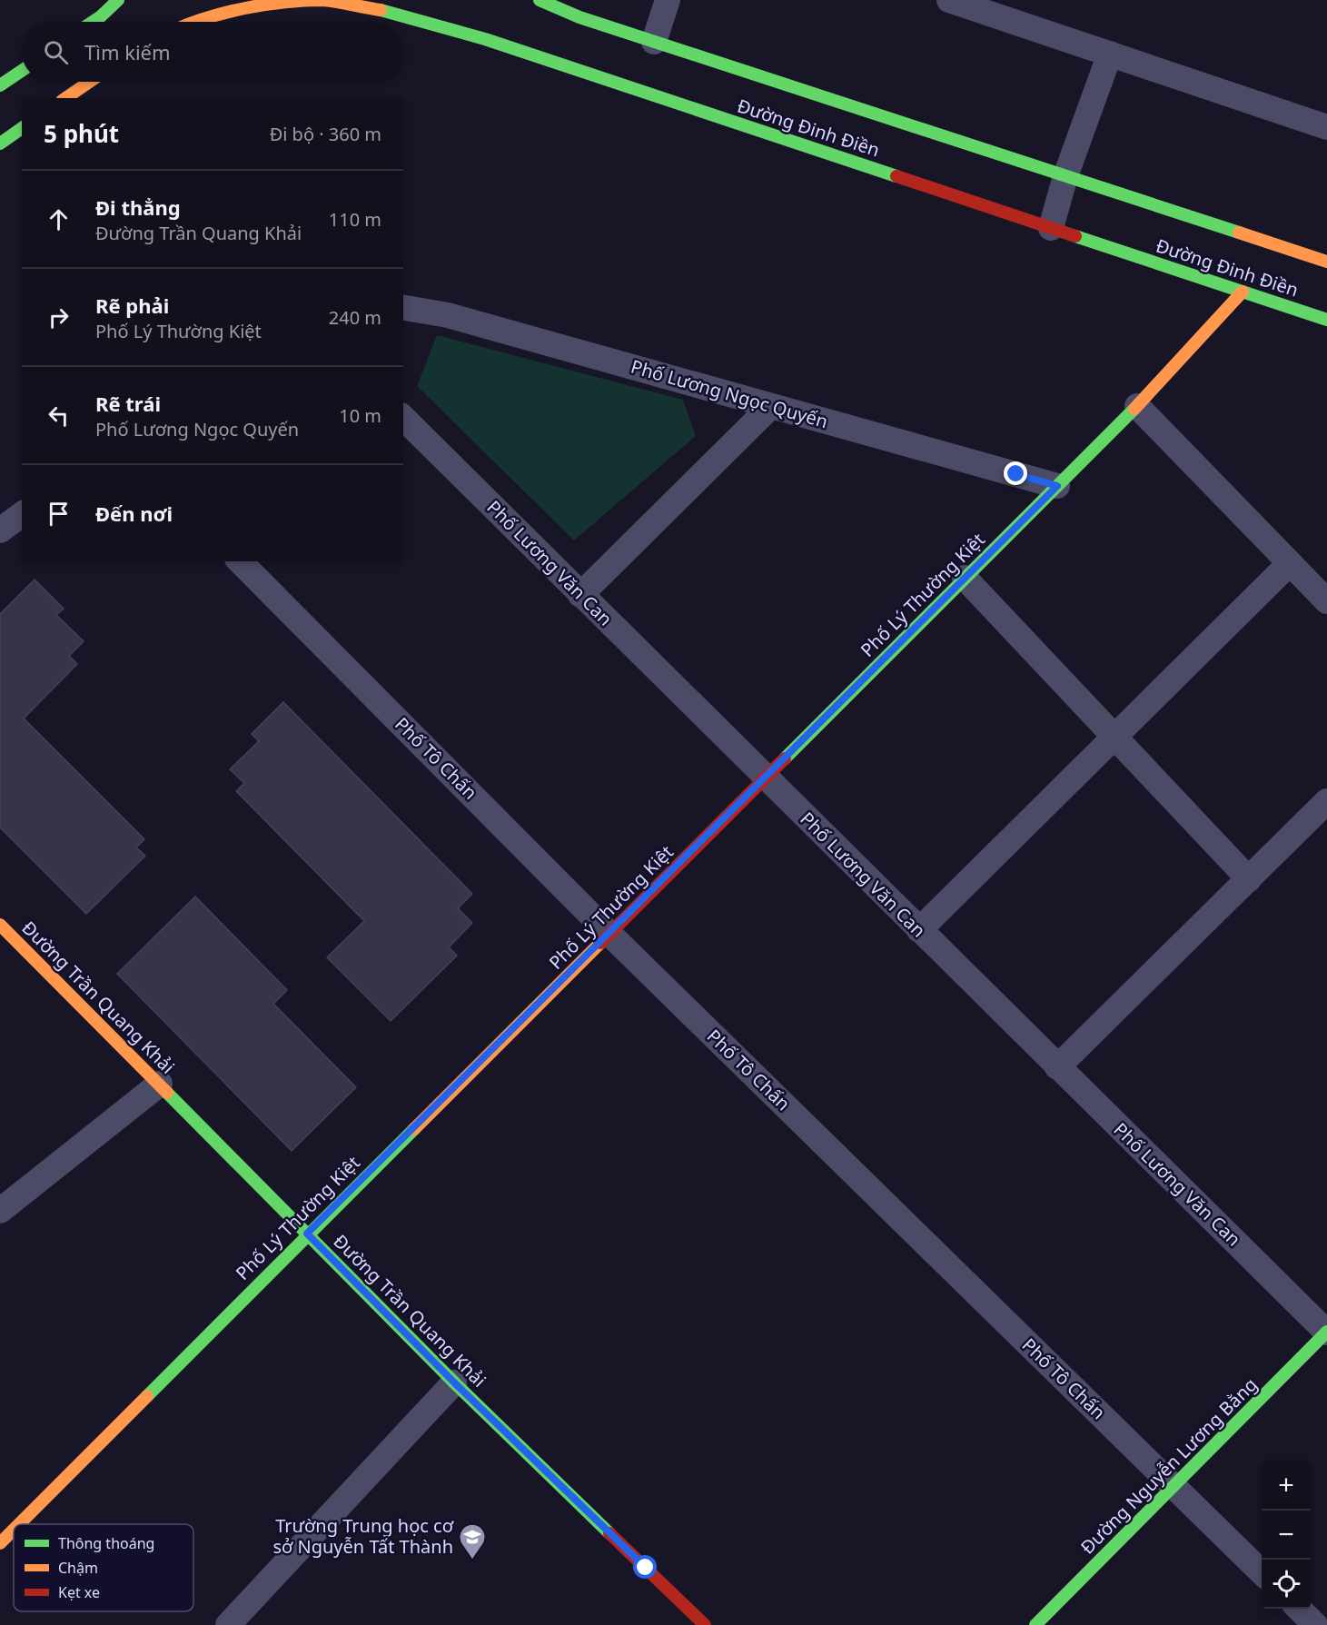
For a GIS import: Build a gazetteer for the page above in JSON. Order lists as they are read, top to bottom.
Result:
{
  "streets": {
    "main road": [
      "Đường Đinh Điền",
      "Phố Lý Thường Kiệt",
      "Đường Trần Quang Khải",
      "Đường Nguyễn Lương Bằng"
    ],
    "street": ["Phố Lương Ngọc Quyến", "Phố Lương Văn Can", "Phố Tô Chấn"]
  },
  "crossings": [
    ["Đường Đinh Điền", "Phố Lý Thường Kiệt"],
    ["Phố Lương Ngọc Quyến", "Phố Lý Thường Kiệt"],
    ["Phố Lương Văn Can", "Phố Lý Thường Kiệt"],
    ["Phố Lương Văn Can", "Đường Nguyễn Lương Bằng"],
    ["Phố Lý Thường Kiệt", "Phố Tô Chấn"],
    ["Phố Lý Thường Kiệt", "Đường Trần Quang Khải"],
    ["Phố Tô Chấn", "Đường Nguyễn Lương Bằng"]
  ],
  "places": {
    "school or university": ["Trường Trung học cơ sở Nguyễn Tất Thành"]
  },
  "legend": ["Thông thoáng", "Chậm", "Kẹt xe"],
  "page": {
    "search": "Tìm kiếm",
    "heading": ["5 phút", "Đi bộ · 360 m"],
    "list": [
      ["Đi thẳng", "Đường Trần Quang Khải", "110 m"],
      ["Rẽ phải", "Phố Lý Thường Kiệt", "240 m"],
      ["Rẽ trái", "Phố Lương Ngọc Quyến", "10 m"],
      "Đến nơi"
    ],
    "map_buttons": ["+", "−"]
  }
}
